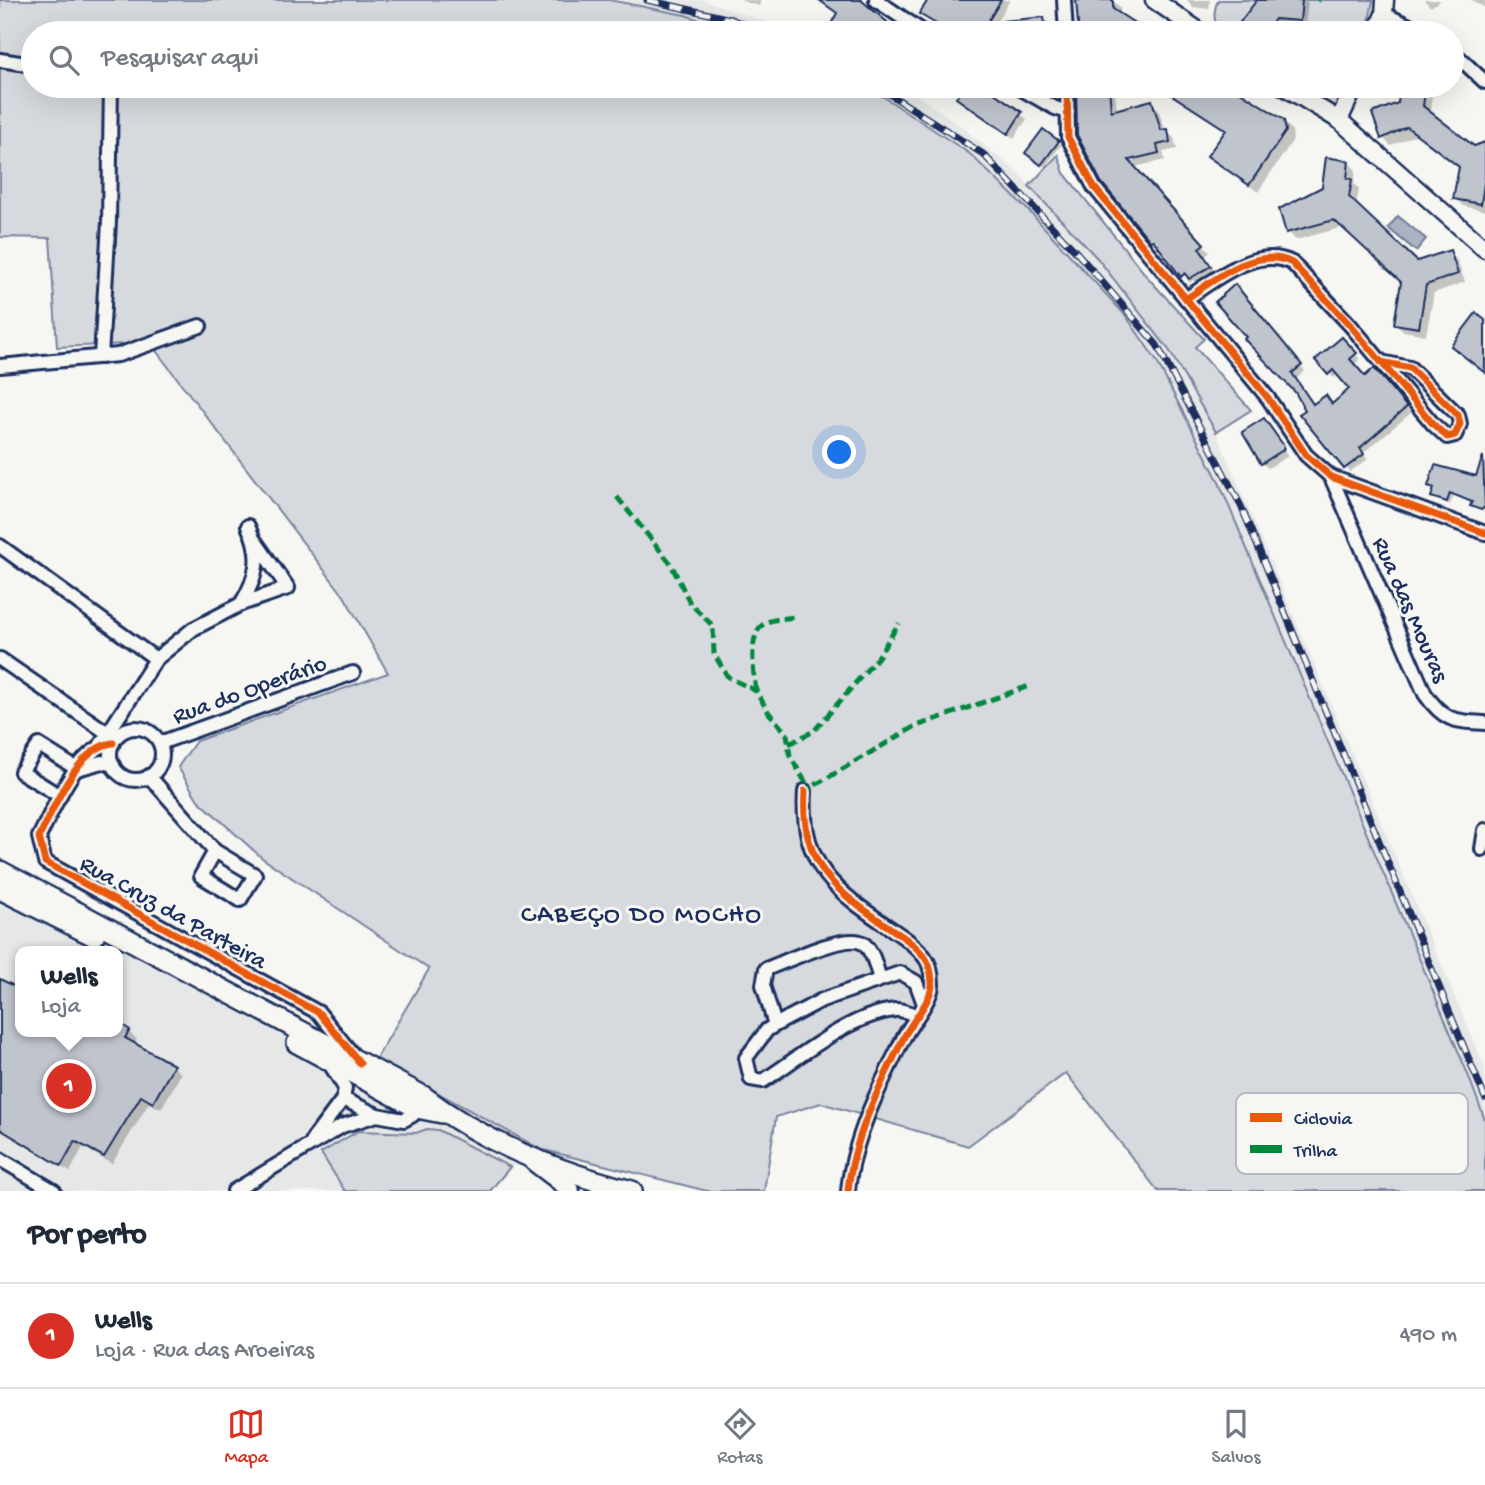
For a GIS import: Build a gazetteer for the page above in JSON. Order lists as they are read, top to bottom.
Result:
{
  "streets": {
    "street": ["Rua das Mouras", "Rua do Operário", "Rua Cruz da Parteira"]
  },
  "crossings": [
    ["Rua do Operário", "Rua Cruz da Parteira"]
  ],
  "districts": ["CABEÇO DO MOCHO"],
  "legend": ["Ciclovia", "Trilha"],
  "page": {
    "search": "Pesquisar aqui",
    "popup": ["Wells", "Loja"],
    "pins": "1",
    "heading": "Por perto",
    "list": [
      {
        "mark": "1",
        "name": "Wells",
        "note": "Loja · Rua das Aroeiras",
        "value": "490 m"
      }
    ],
    "nav": ["Mapa", "Rotas", "Salvos"]
  }
}
